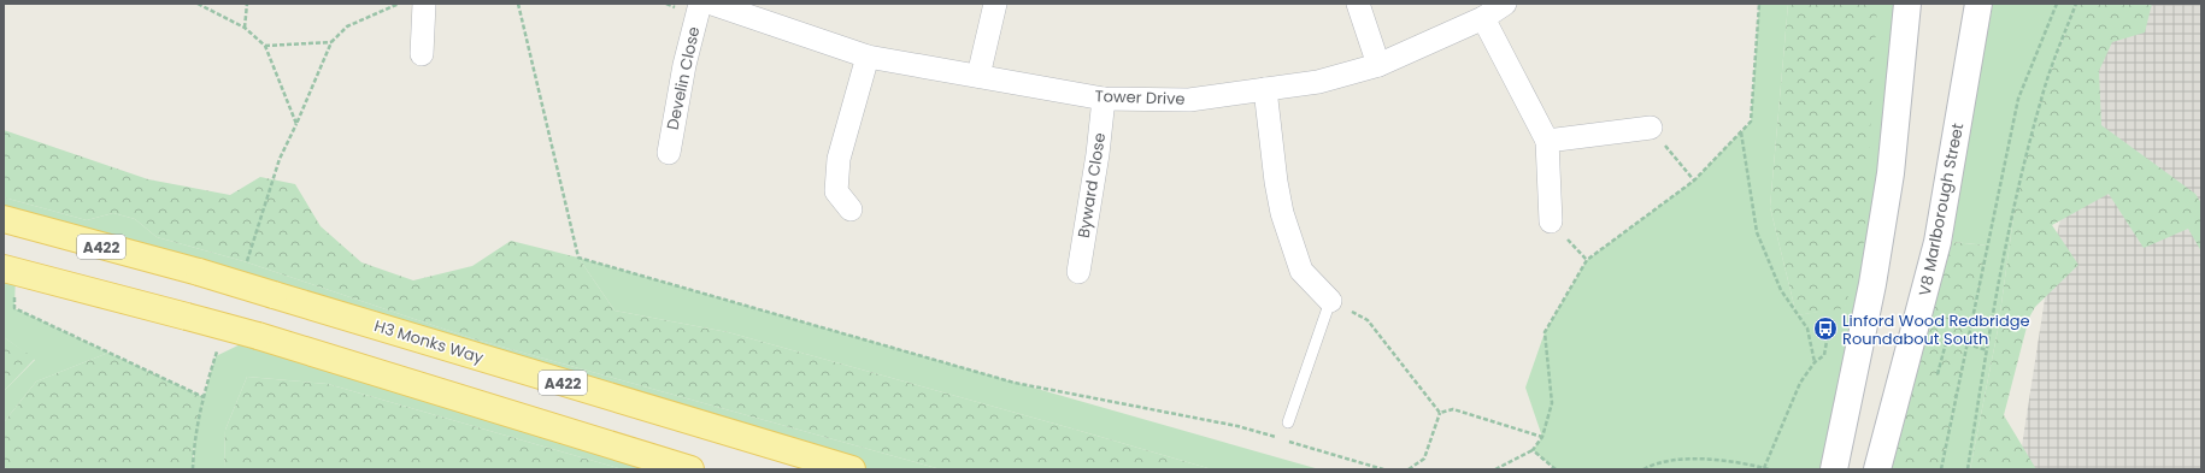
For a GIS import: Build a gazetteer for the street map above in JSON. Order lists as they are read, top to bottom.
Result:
{
  "streets": {
    "main road": ["V8 Marlborough Street", "A422", "H3 Monks Way"],
    "street": ["Develin Close", "Tower Drive", "Byward Close"]
  },
  "crossings": [
    ["Tower Drive", "Byward Close"]
  ],
  "places": {
    "bus stop": ["Linford Wood Redbridge Roundabout South"]
  }
}
